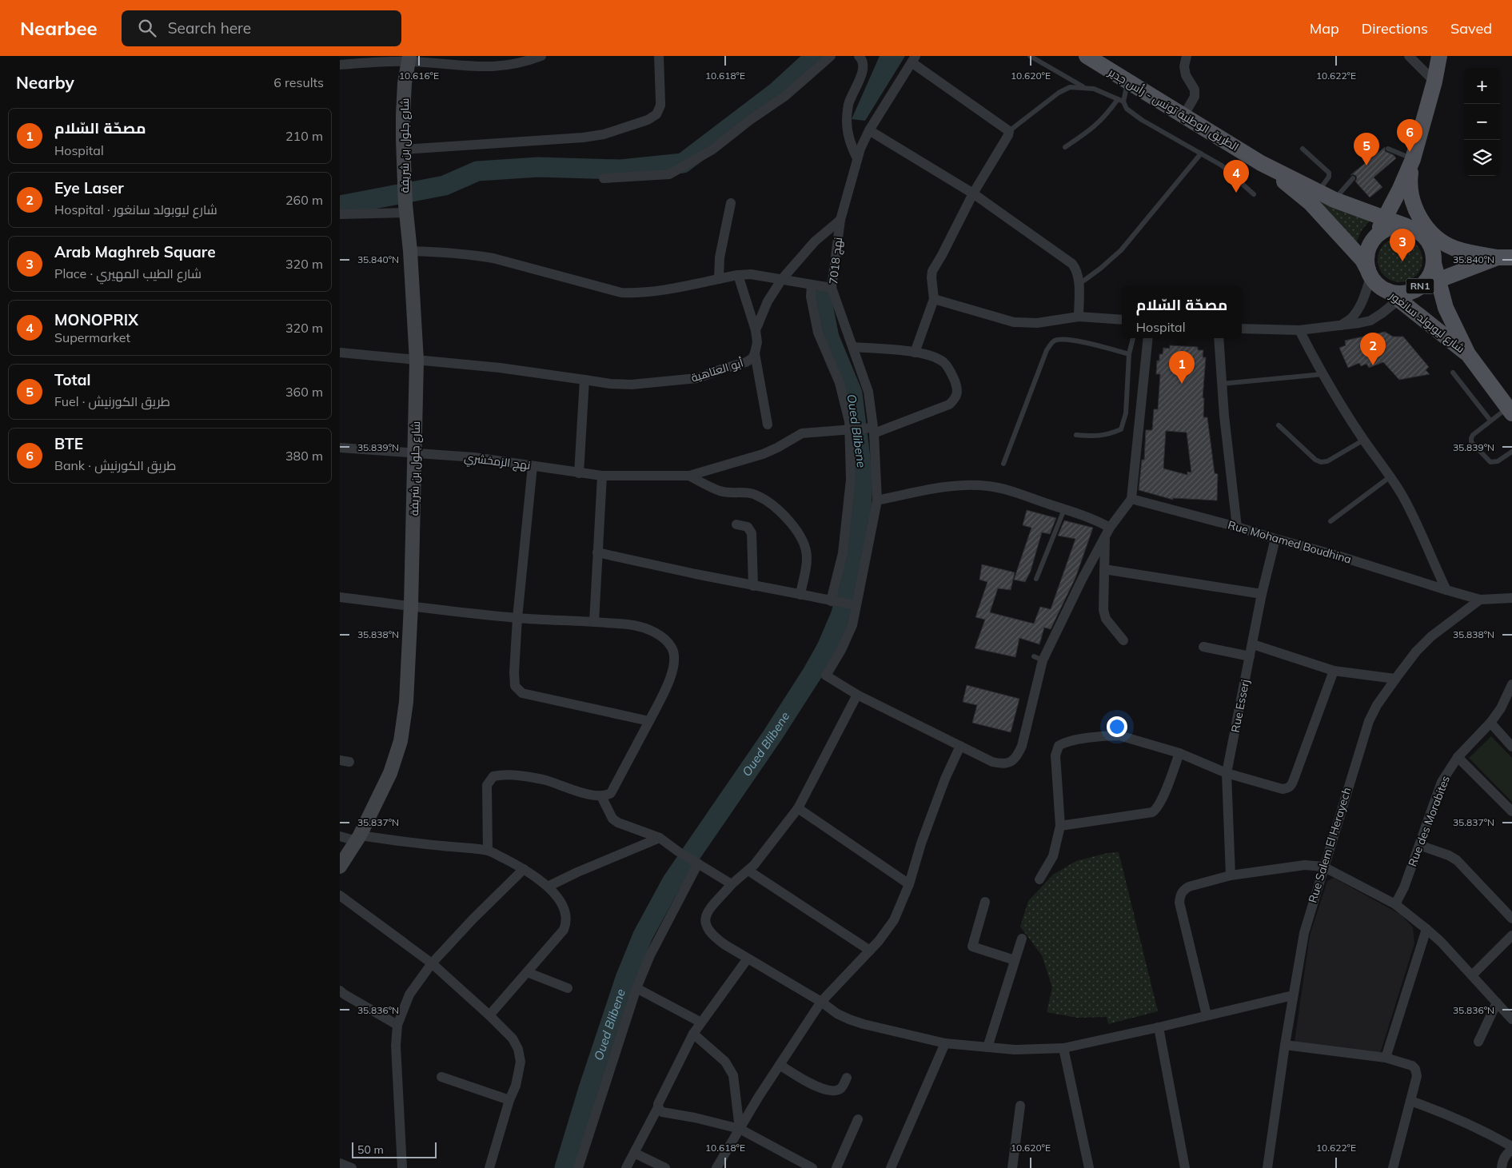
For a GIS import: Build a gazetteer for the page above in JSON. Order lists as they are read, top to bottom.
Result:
{
  "streets": {
    "main road": [
      "الطريق الوطنية تونس - رأس جدير",
      "شارع جلول بن شريفة",
      "RN1",
      "شارع ليوبولد سانغور"
    ],
    "street": [
      "نهج 7018",
      "أبو العتاهية",
      "نهج الزمخشري",
      "Rue Mohamed Boudhina",
      "Rue Esserj",
      "Rue des Morabites",
      "Rue Salem El Herayech"
    ]
  },
  "crossings": [
    ["الطريق الوطنية تونس - رأس جدير", "RN1"],
    ["الطريق الوطنية تونس - رأس جدير", "شارع ليوبولد سانغور"],
    ["شارع جلول بن شريفة", "أبو العتاهية"],
    ["شارع جلول بن شريفة", "نهج الزمخشري"],
    ["نهج 7018", "أبو العتاهية"],
    ["RN1", "شارع ليوبولد سانغور"],
    ["Rue Mohamed Boudhina", "Rue Esserj"],
    ["Rue Mohamed Boudhina", "Rue Salem El Herayech"]
  ],
  "water": ["Oued Blibene"],
  "scale_bar": "50 m",
  "page": {
    "header": "Nearbee",
    "search": "Search here",
    "nav": ["Map", "Directions", "Saved"],
    "heading": ["Nearby", "6 results"],
    "map_buttons": ["+", "−"],
    "list": [
      {
        "mark": "1",
        "name": "مصحّة السّلام",
        "note": "Hospital",
        "value": "210 m"
      },
      {
        "mark": "2",
        "name": "Eye Laser",
        "note": "Hospital · شارع ليوبولد سانغور",
        "value": "260 m"
      },
      {
        "mark": "3",
        "name": "Arab Maghreb Square",
        "note": "Place · شارع الطيب المهيري",
        "value": "320 m"
      },
      {
        "mark": "4",
        "name": "MONOPRIX",
        "note": "Supermarket",
        "value": "320 m"
      },
      {
        "mark": "5",
        "name": "Total",
        "note": "Fuel · طريق الكورنيش",
        "value": "360 m"
      },
      {
        "mark": "6",
        "name": "BTE",
        "note": "Bank · طريق الكورنيش",
        "value": "380 m"
      }
    ],
    "pins": [
      "6",
      "5",
      "4",
      "3",
      "2",
      "1"
    ],
    "popup": ["مصحّة السّلام", "Hospital"],
    "scale": "50 m"
  },
  "coordinates": [
    "10.616°E",
    "10.618°E",
    "10.620°E",
    "10.622°E",
    "35.840°N",
    "35.839°N",
    "35.838°N",
    "35.837°N",
    "35.836°N"
  ]
}
